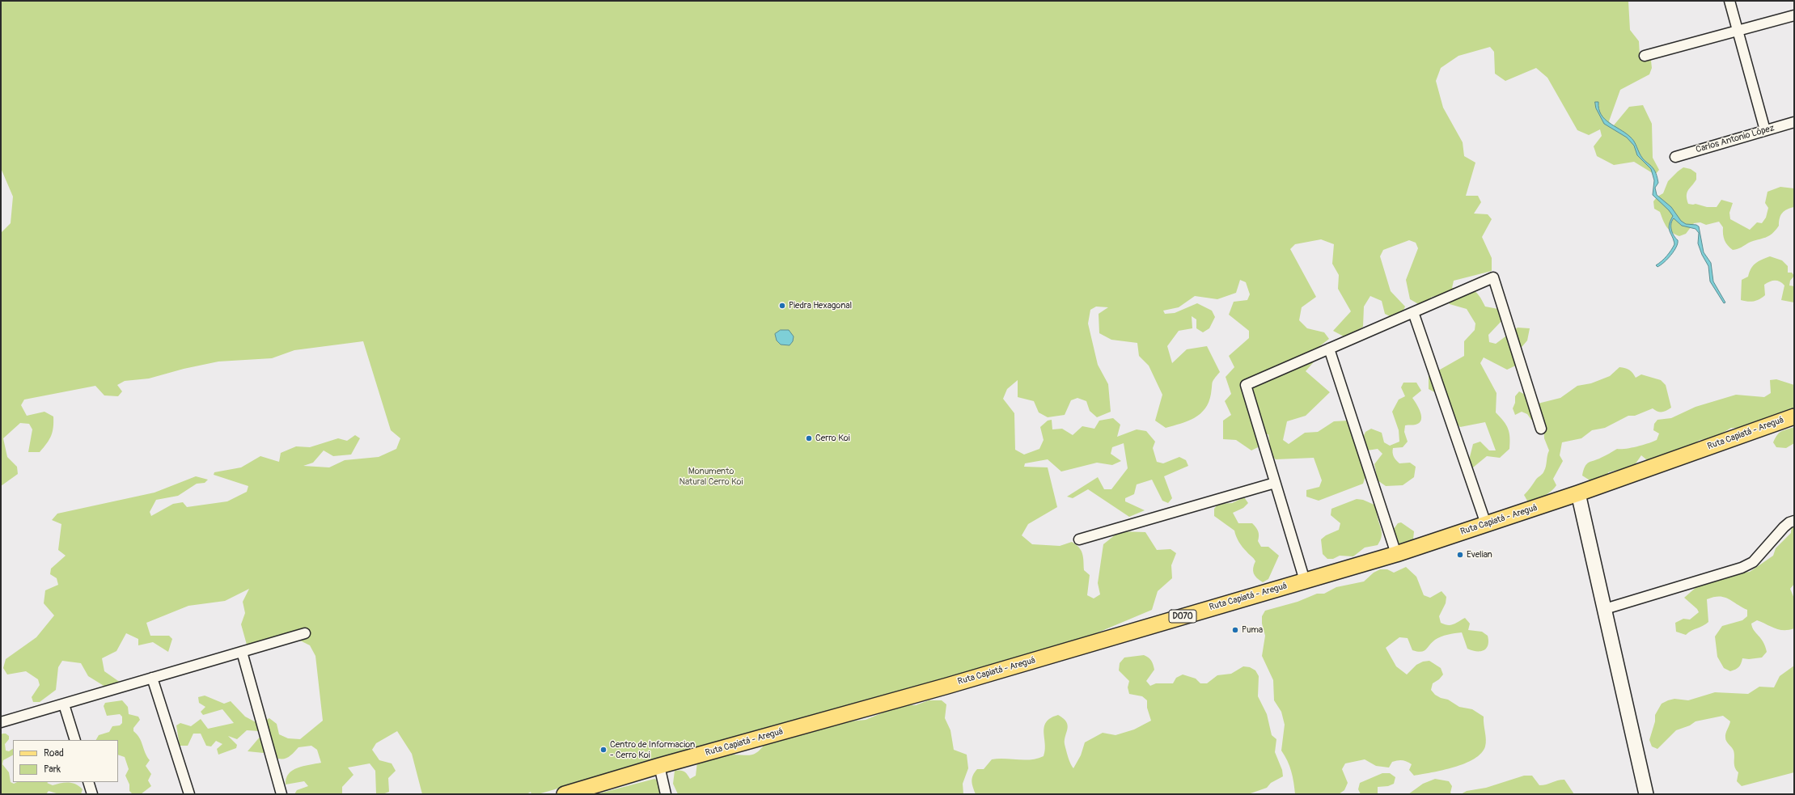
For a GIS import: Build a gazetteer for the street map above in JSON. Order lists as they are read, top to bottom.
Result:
{
  "streets": {
    "main road": ["Ruta Capiatá - Areguá", "D070"],
    "street": ["Carlos Antonio López"]
  },
  "parks": ["Monumento Natural Cerro Koi"],
  "places": [
    "Piedra Hexagonal",
    "Cerro Koi",
    "Evelian",
    "Puma",
    "Centro de Informacion - Cerro Koi"
  ],
  "legend": ["Road", "Park"]
}
